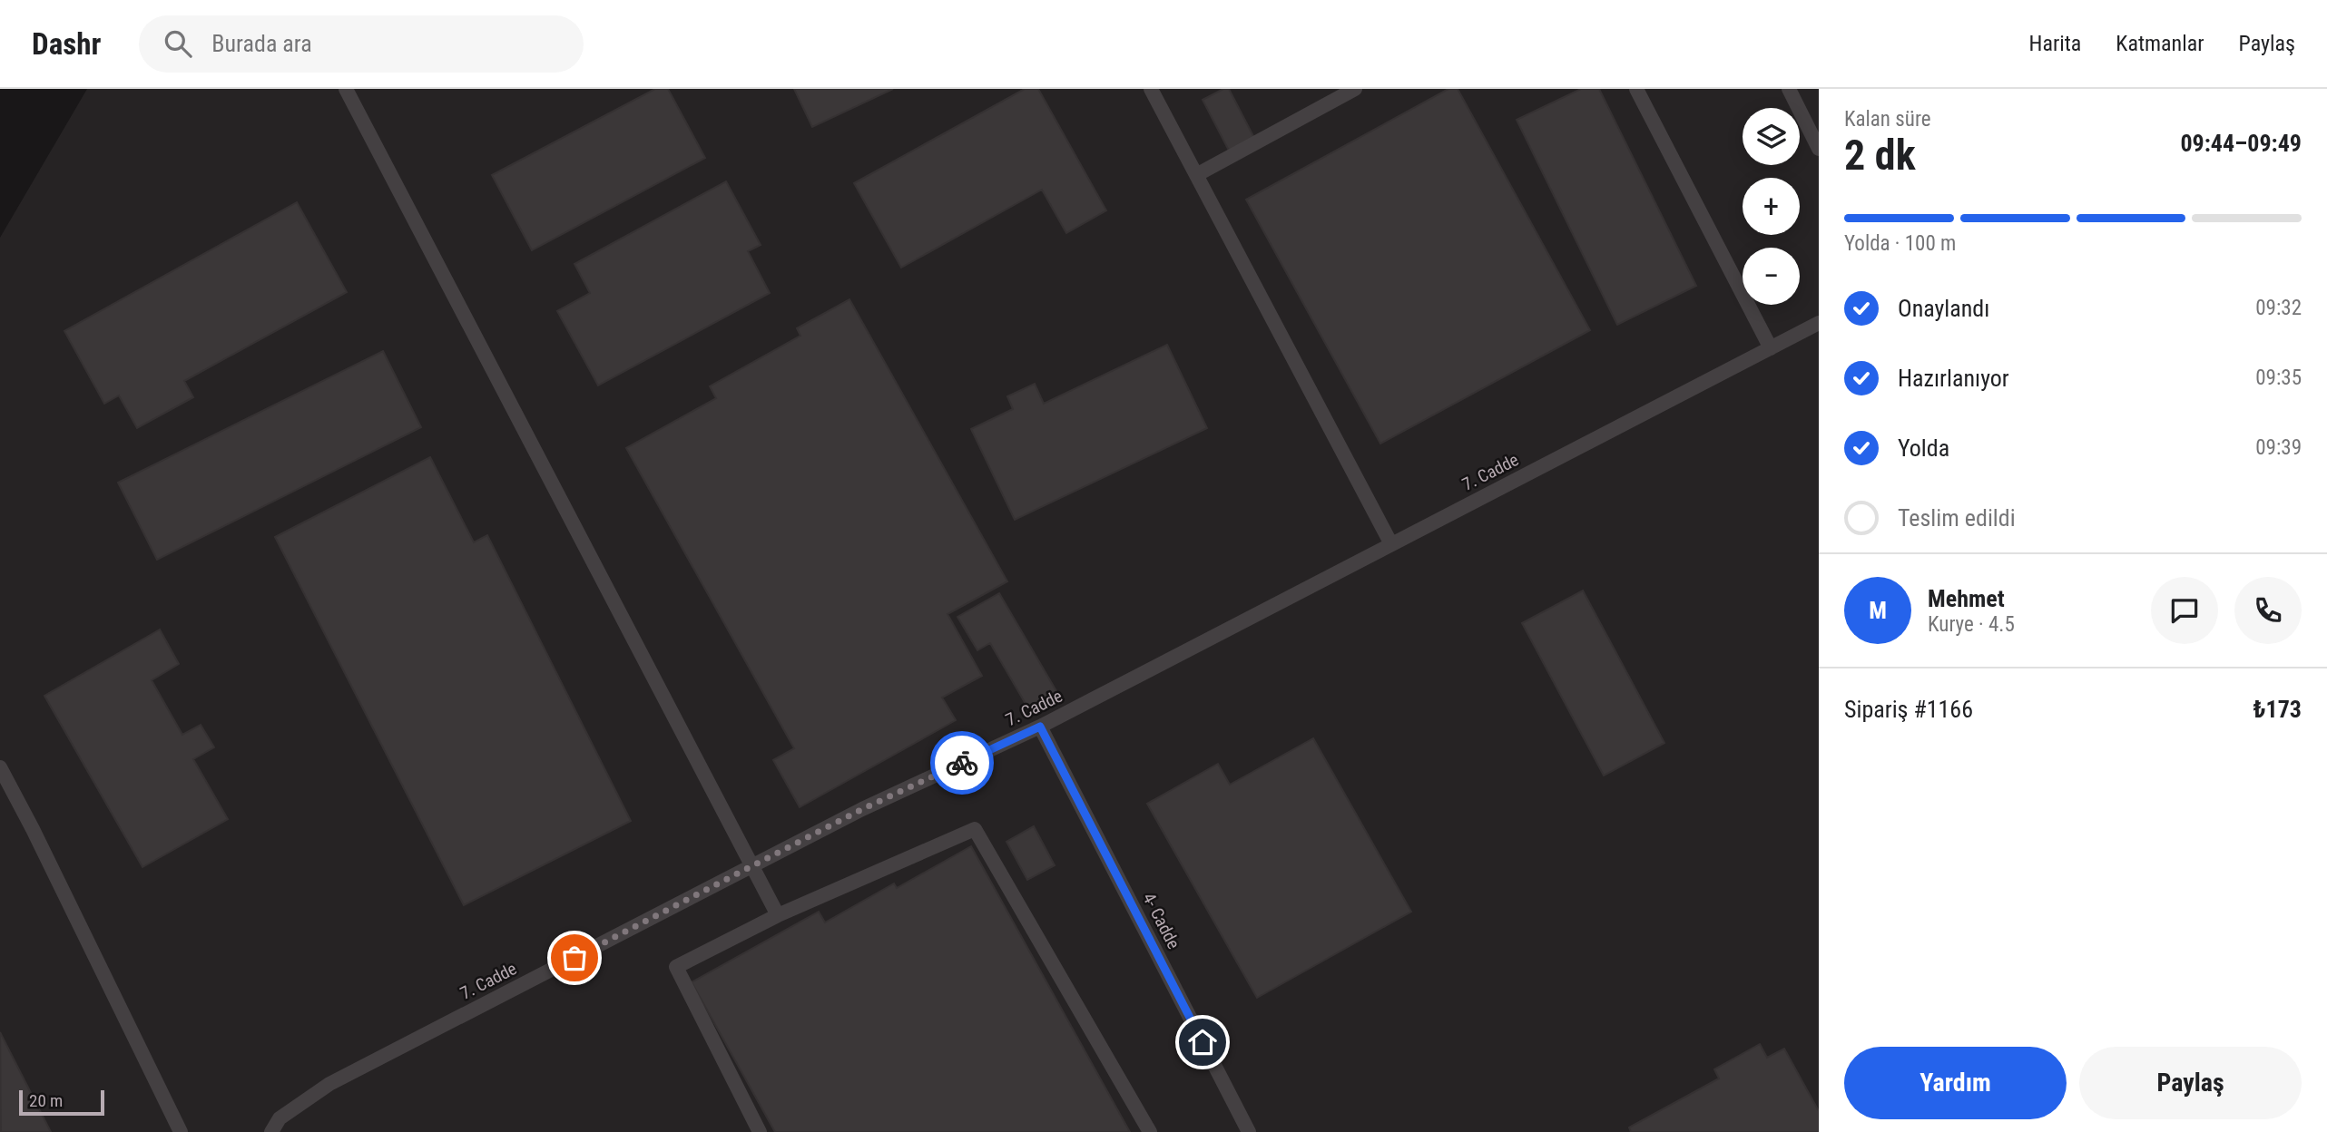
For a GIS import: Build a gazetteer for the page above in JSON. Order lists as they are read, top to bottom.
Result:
{
  "streets": {
    "lane": ["7. Cadde", "4- Cadde"]
  },
  "crossings": [
    ["7. Cadde", "4- Cadde"]
  ],
  "scale_bar": "20 m",
  "page": {
    "header": "Dashr",
    "search": "Burada ara",
    "nav": ["Harita", "Katmanlar", "Paylaş"],
    "heading": ["2 dk", "Kalan süre", "09:44–09:49"],
    "panel": [
      "Mehmet",
      "Kurye · 4.5",
      "Sipariş #1166",
      "₺173"
    ],
    "map_buttons": ["+", "−"],
    "bar": "Yolda · 100 m",
    "list": [
      ["Onaylandı", "09:32"],
      ["Hazırlanıyor", "09:35"],
      ["Yolda", "09:39"],
      "Teslim edildi"
    ],
    "round": "M",
    "buttons": ["Yardım", "Paylaş"],
    "scale": "20 m"
  }
}
